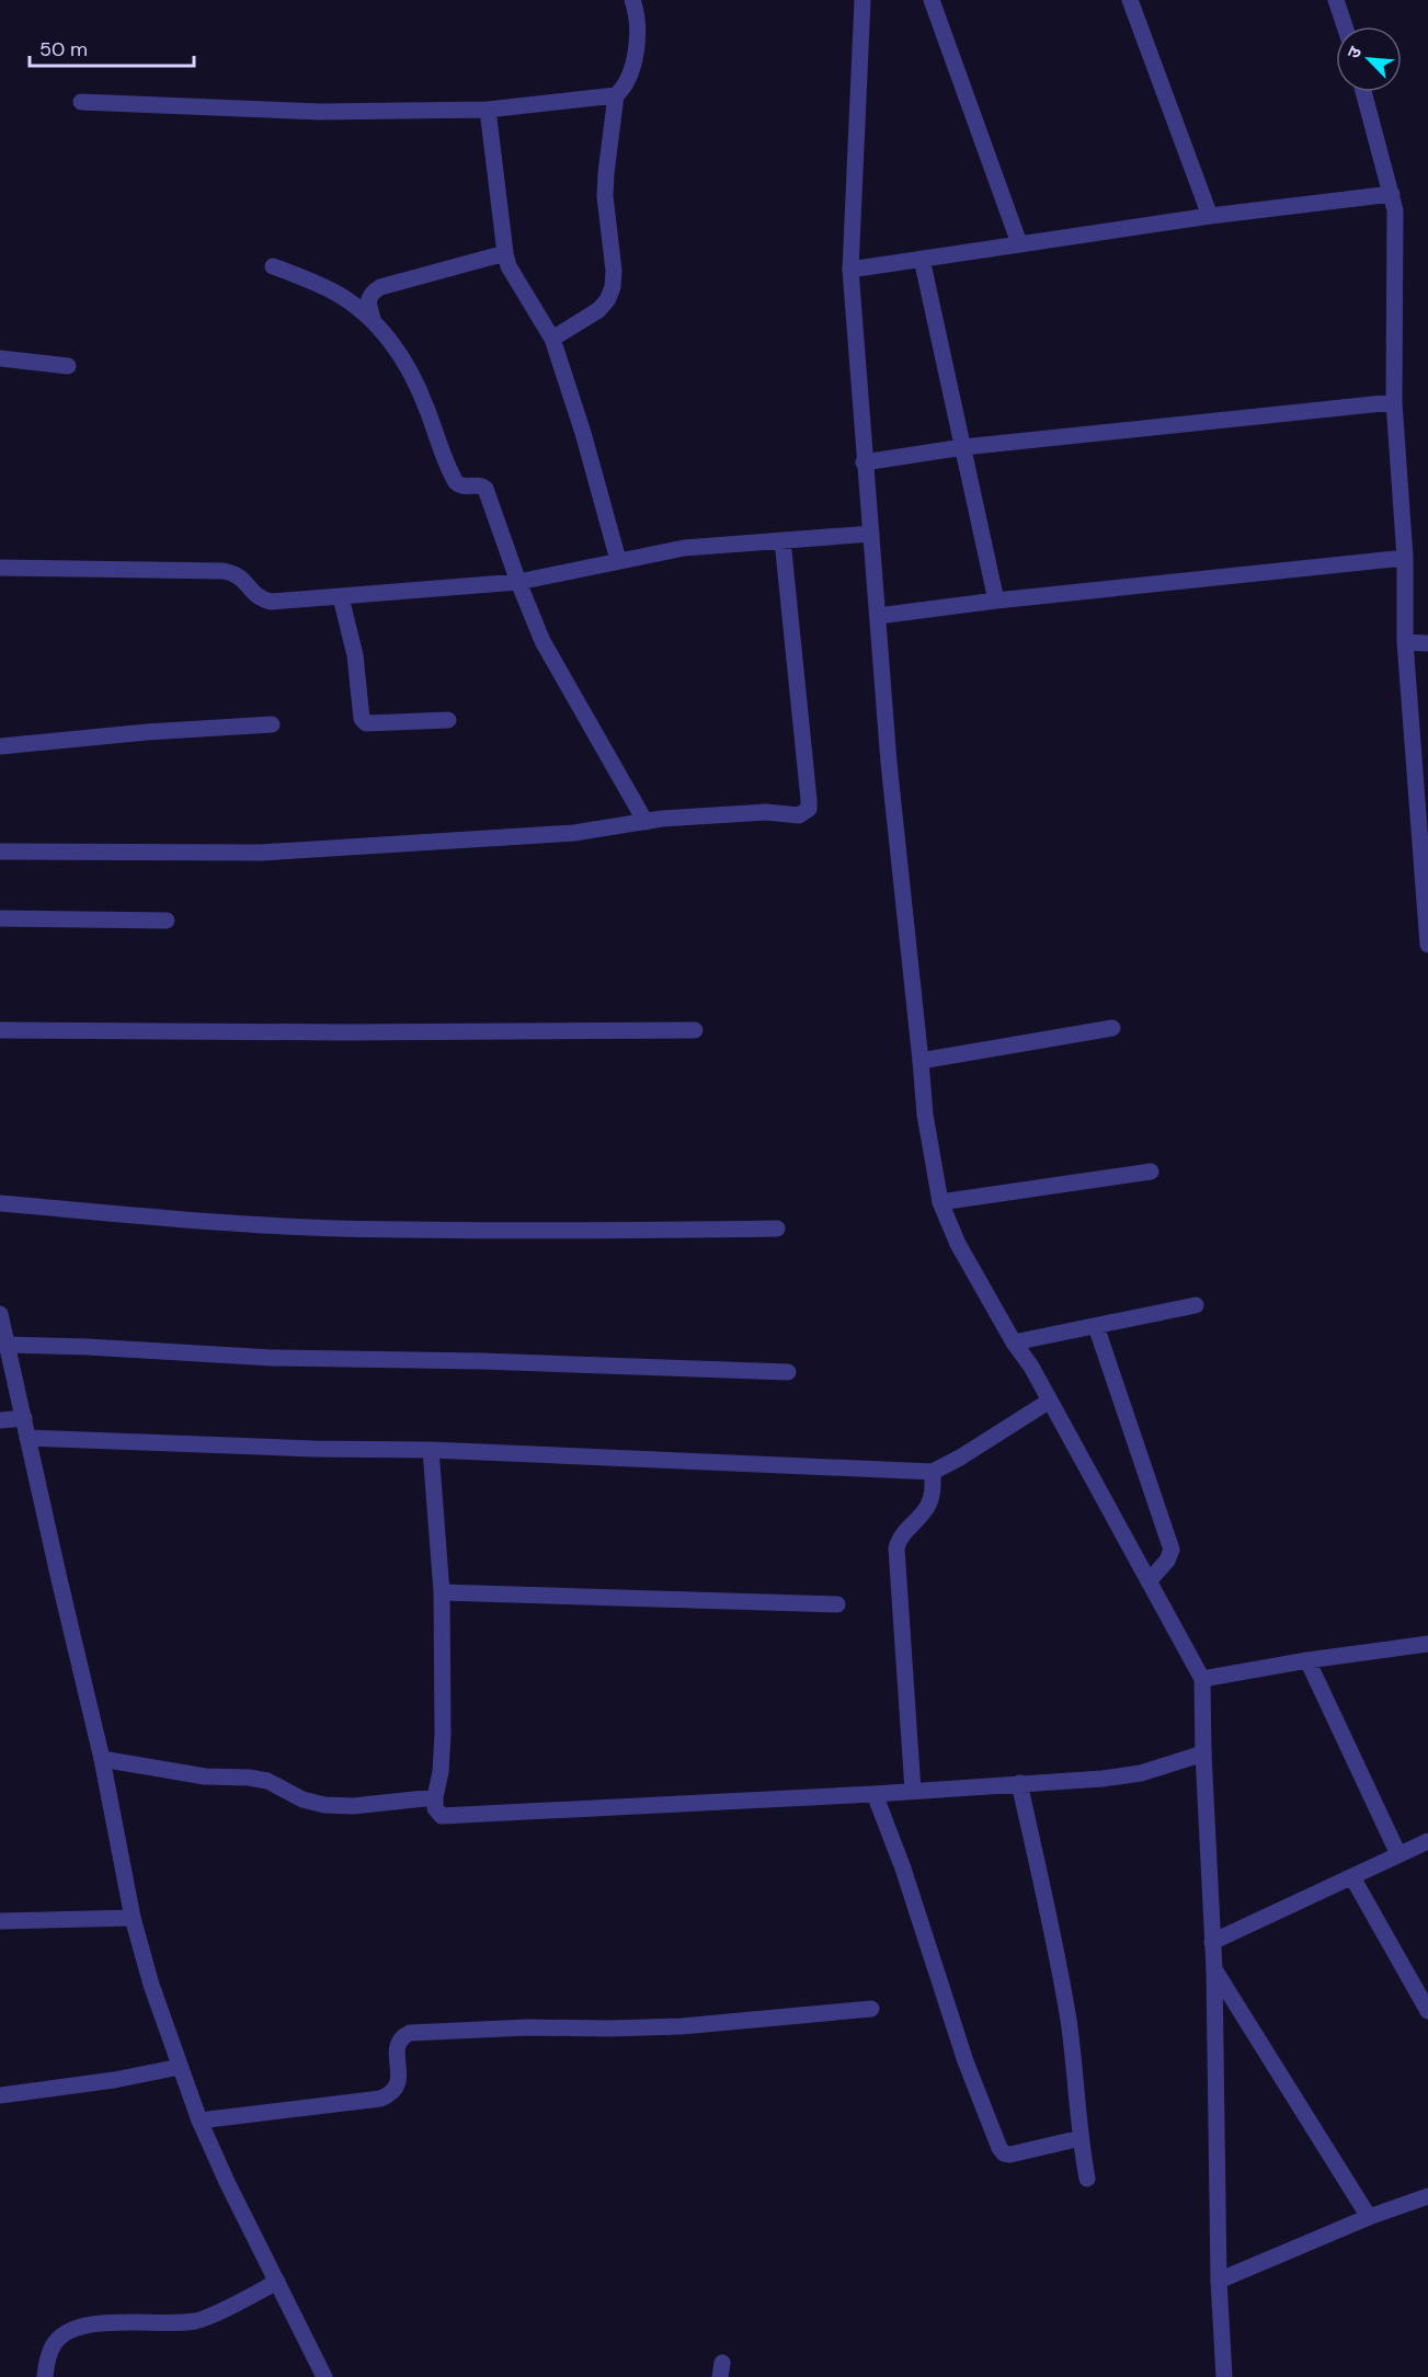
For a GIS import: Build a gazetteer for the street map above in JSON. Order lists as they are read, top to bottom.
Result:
{
  "scale_bar": "50 m",
  "north": "top left"
}
